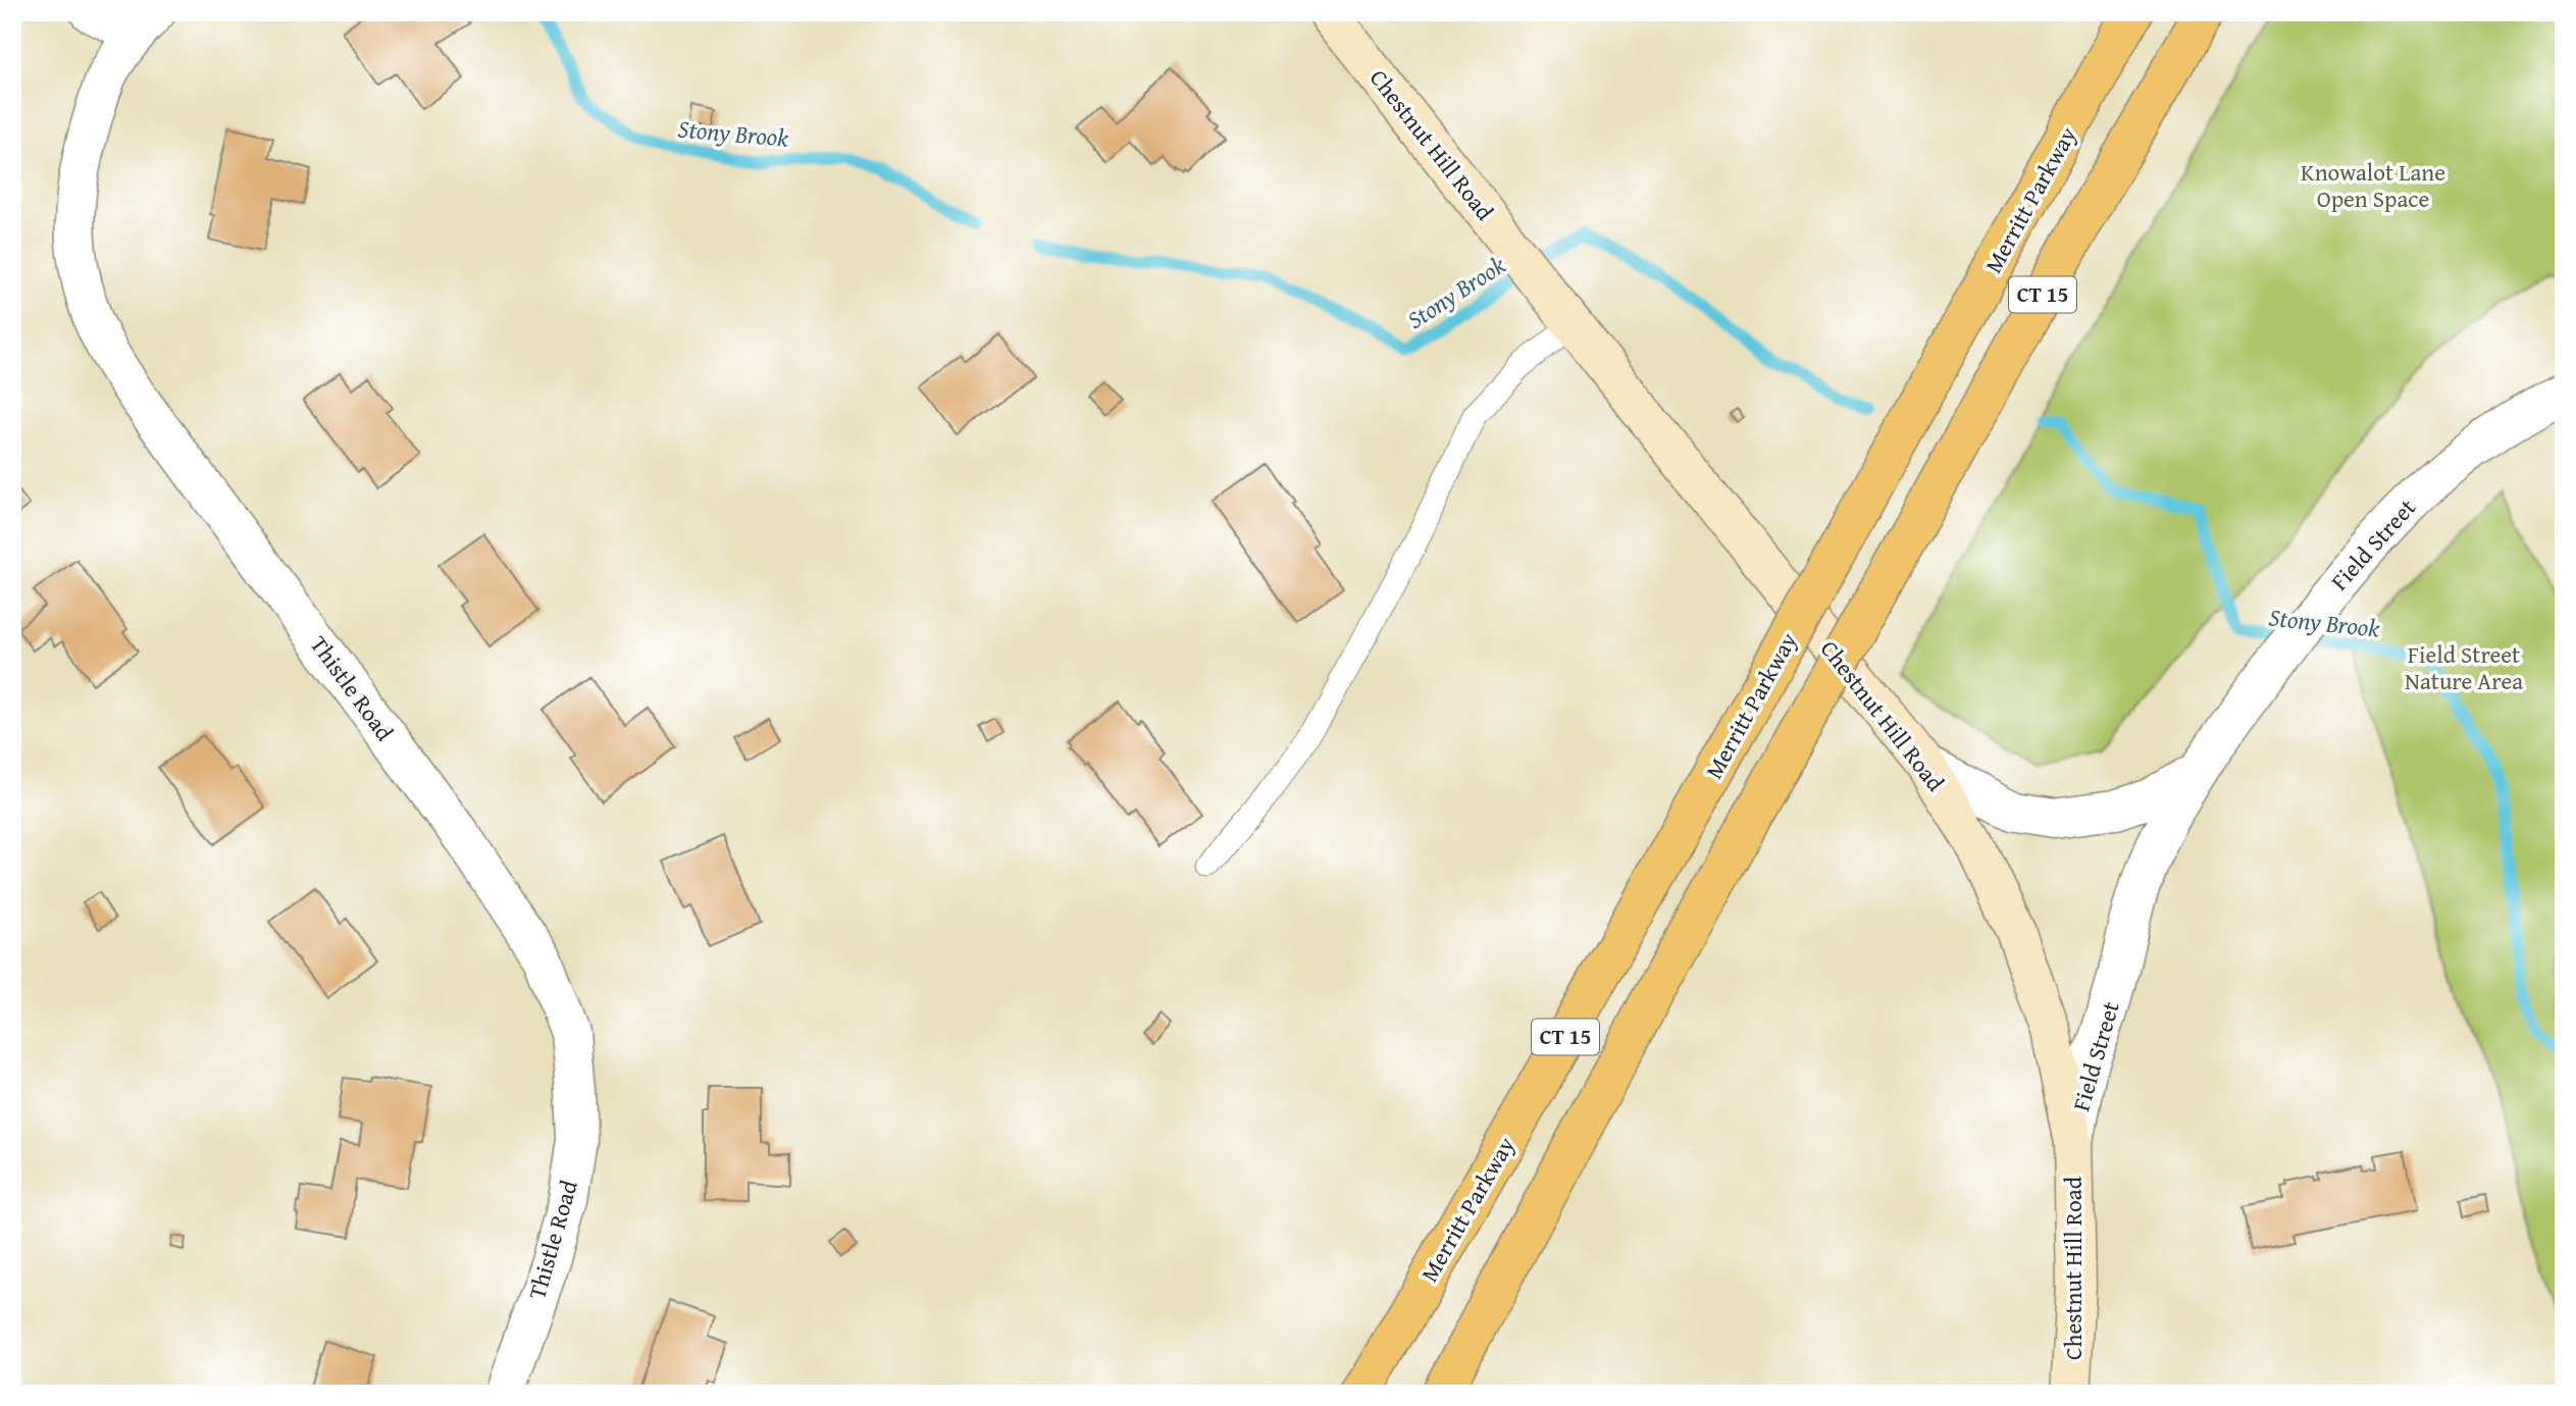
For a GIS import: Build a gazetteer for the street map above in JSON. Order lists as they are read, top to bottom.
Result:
{
  "streets": {
    "highway": ["Merritt Parkway", "CT 15"],
    "main road": ["Chestnut Hill Road"],
    "street": ["Field Street", "Thistle Road"]
  },
  "crossings": [
    ["Chestnut Hill Road", "Field Street"]
  ],
  "water": ["Stony Brook"],
  "parks": ["Knowalot Lane Open Space", "Field Street Nature Area"]
}
